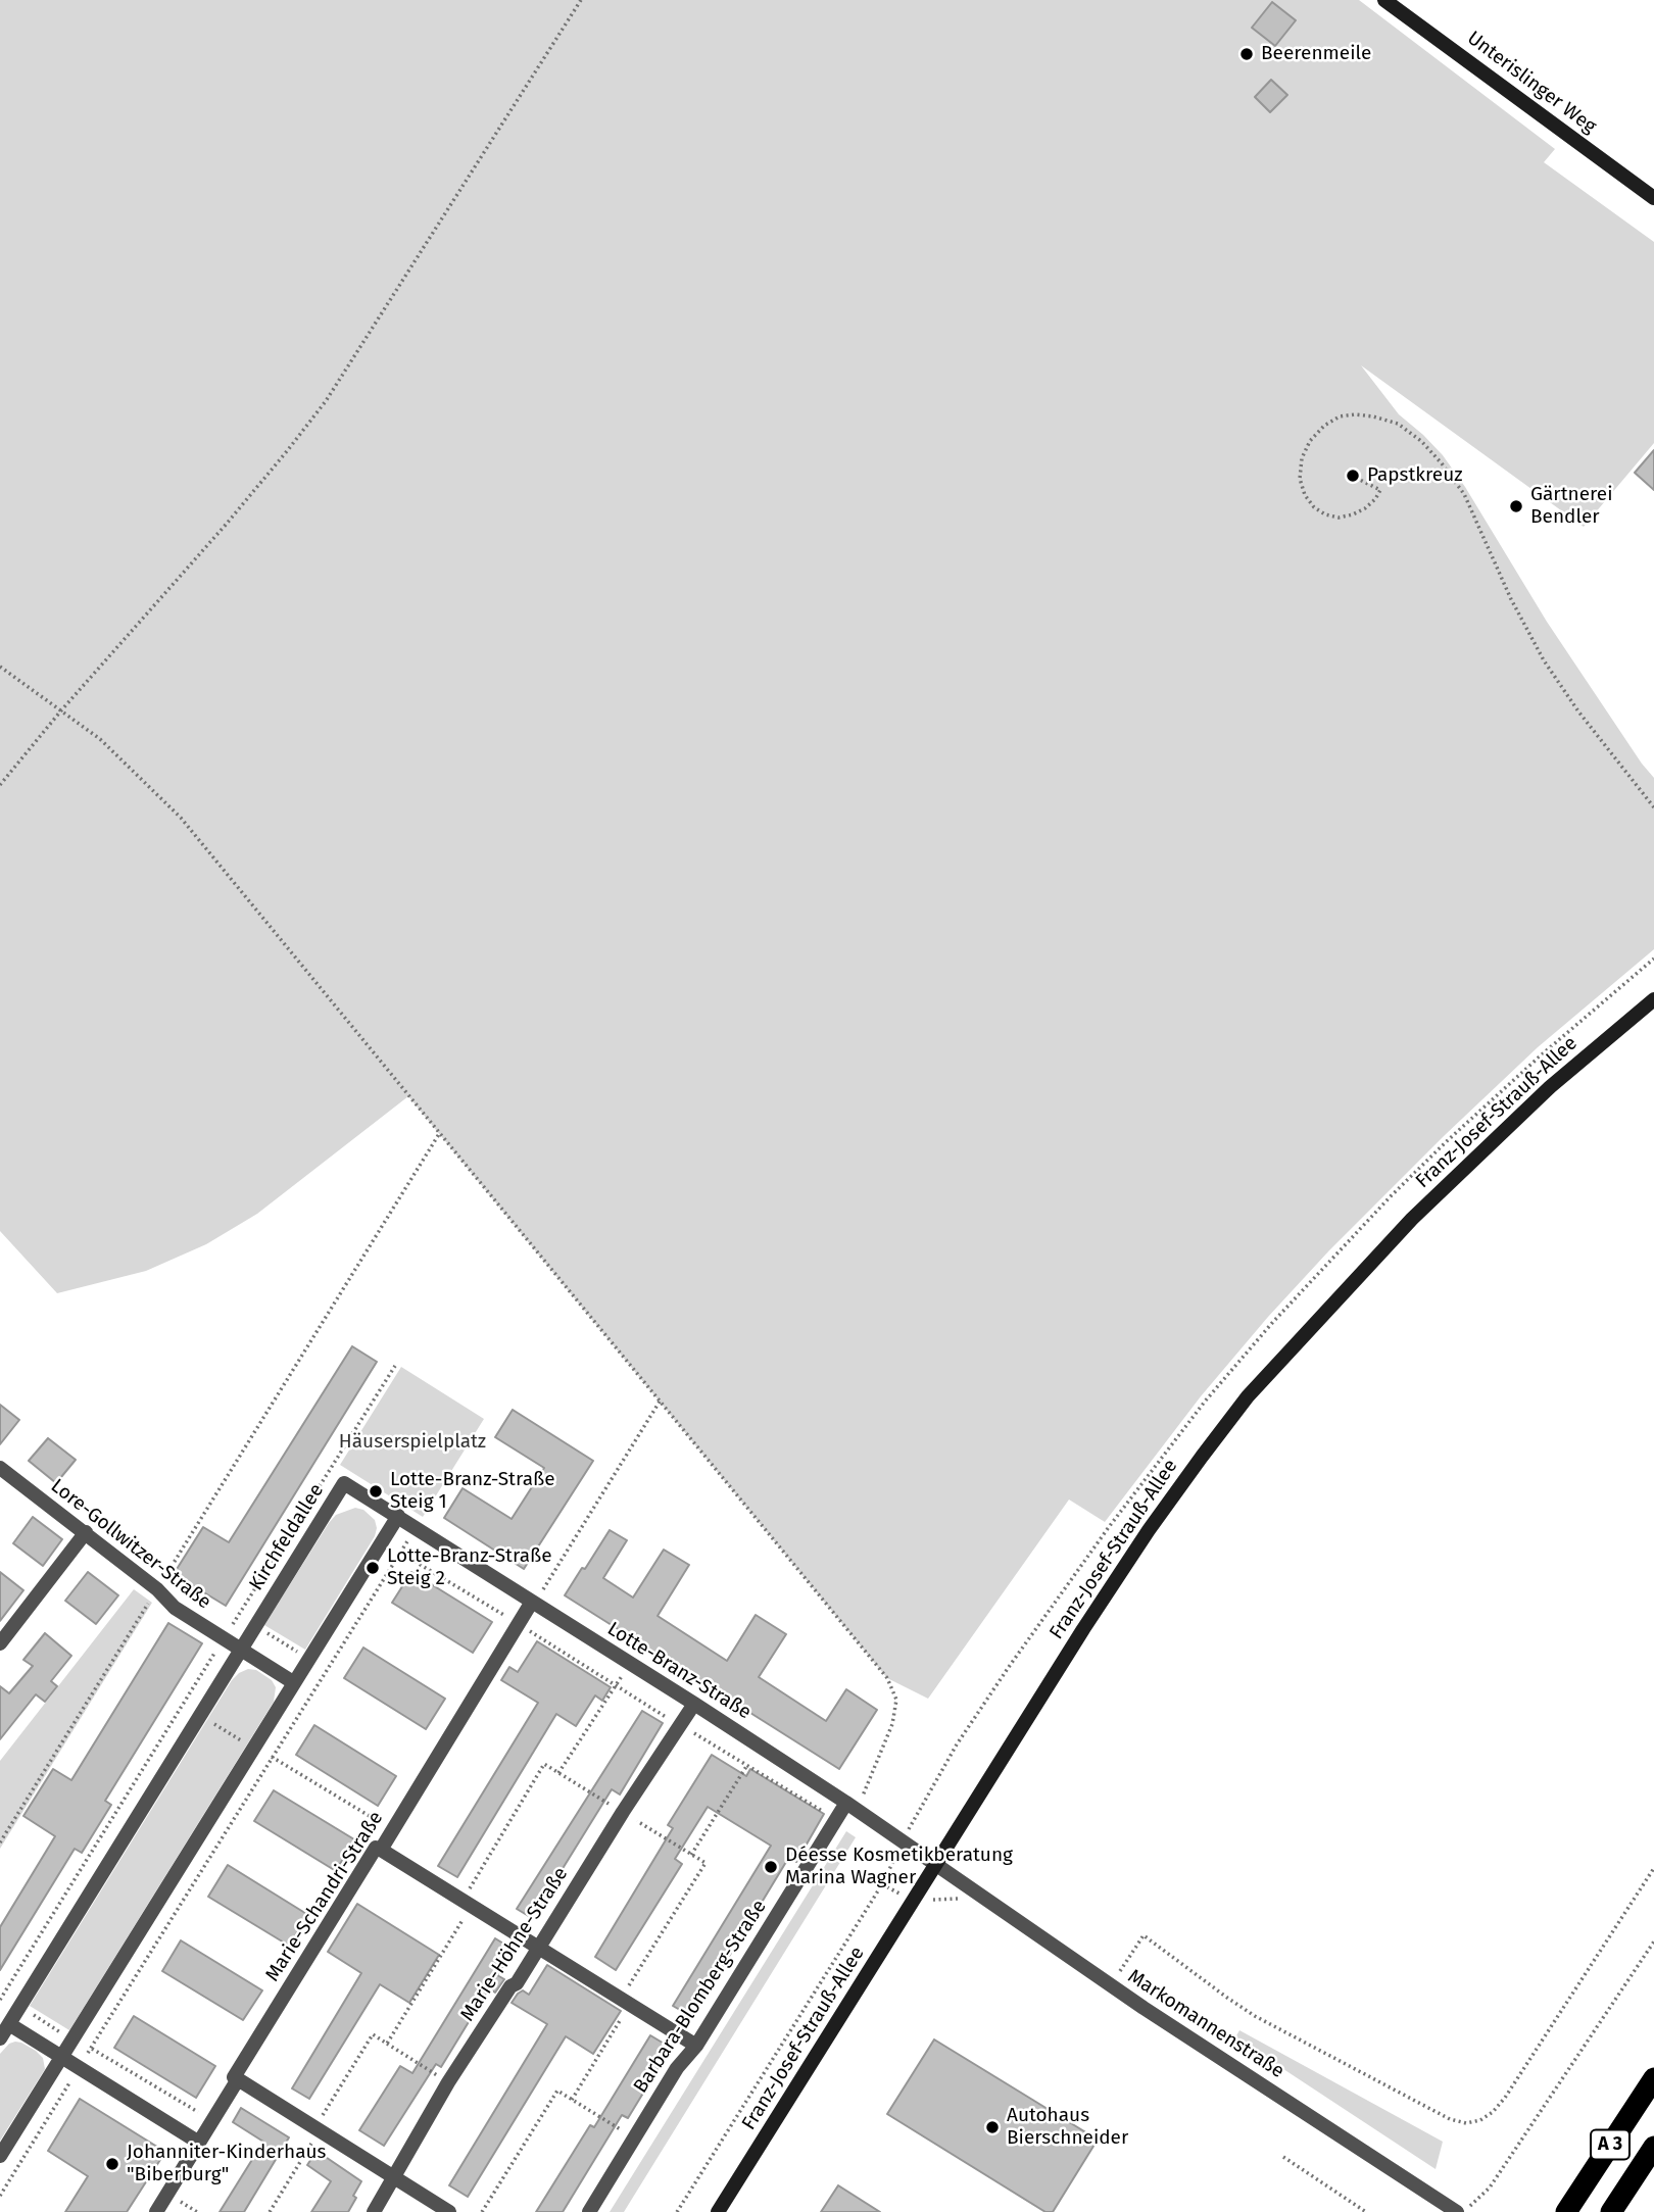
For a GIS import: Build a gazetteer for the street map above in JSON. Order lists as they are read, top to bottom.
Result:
{
  "streets": {
    "highway": ["A 3"],
    "street": [
      "Unterislinger Weg",
      "Franz-Josef-Strauß-Allee",
      "Kirchfeldallee",
      "Lore-Gollwitzer-Straße",
      "Lotte-Branz-Straße",
      "Marie-Schandri-Straße",
      "Marie-Höhne-Straße",
      "Barbara-Blomberg-Straße",
      "Markomannenstraße"
    ]
  },
  "crossings": [
    ["Franz-Josef-Strauß-Allee", "Lotte-Branz-Straße"],
    ["Franz-Josef-Strauß-Allee", "Markomannenstraße"],
    ["Kirchfeldallee", "Lore-Gollwitzer-Straße"],
    ["Kirchfeldallee", "Lotte-Branz-Straße"],
    ["Lotte-Branz-Straße", "Marie-Schandri-Straße"],
    ["Lotte-Branz-Straße", "Marie-Höhne-Straße"],
    ["Lotte-Branz-Straße", "Barbara-Blomberg-Straße"],
    ["Lotte-Branz-Straße", "Markomannenstraße"]
  ],
  "parks": ["Häuserspielplatz"],
  "places": [
    "Beerenmeile",
    "Papstkreuz",
    "Gärtnerei Bendler",
    "Lotte-Branz-Straße Steig 1",
    "Lotte-Branz-Straße Steig 2",
    "Déesse Kosmetikberatung Marina Wagner",
    "Autohaus Bierschneider",
    "Johanniter-Kinderhaus \"Biberburg\""
  ]
}
